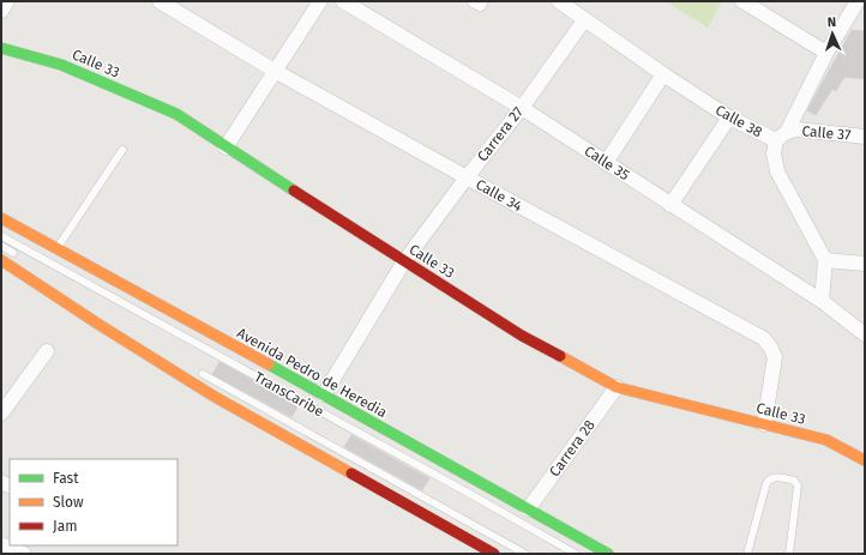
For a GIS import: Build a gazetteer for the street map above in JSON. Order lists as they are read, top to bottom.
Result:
{
  "streets": {
    "main road": ["Calle 33", "Avenida Pedro de Heredia"],
    "street": [
      "Calle 38",
      "Calle 37",
      "Carrera 27",
      "Calle 35",
      "Calle 34",
      "Carrera 28"
    ],
    "lane": ["TransCaribe"]
  },
  "crossings": [
    ["Calle 33", "Carrera 27"],
    ["Calle 33", "Calle 34"],
    ["Calle 33", "Carrera 28"],
    ["Calle 38", "Calle 37"],
    ["Calle 38", "Carrera 27"],
    ["Carrera 27", "Calle 35"],
    ["Carrera 27", "Calle 34"],
    ["Carrera 27", "Avenida Pedro de Heredia"],
    ["Avenida Pedro de Heredia", "Carrera 28"]
  ],
  "legend": ["Fast", "Slow", "Jam"],
  "north": "top"
}
